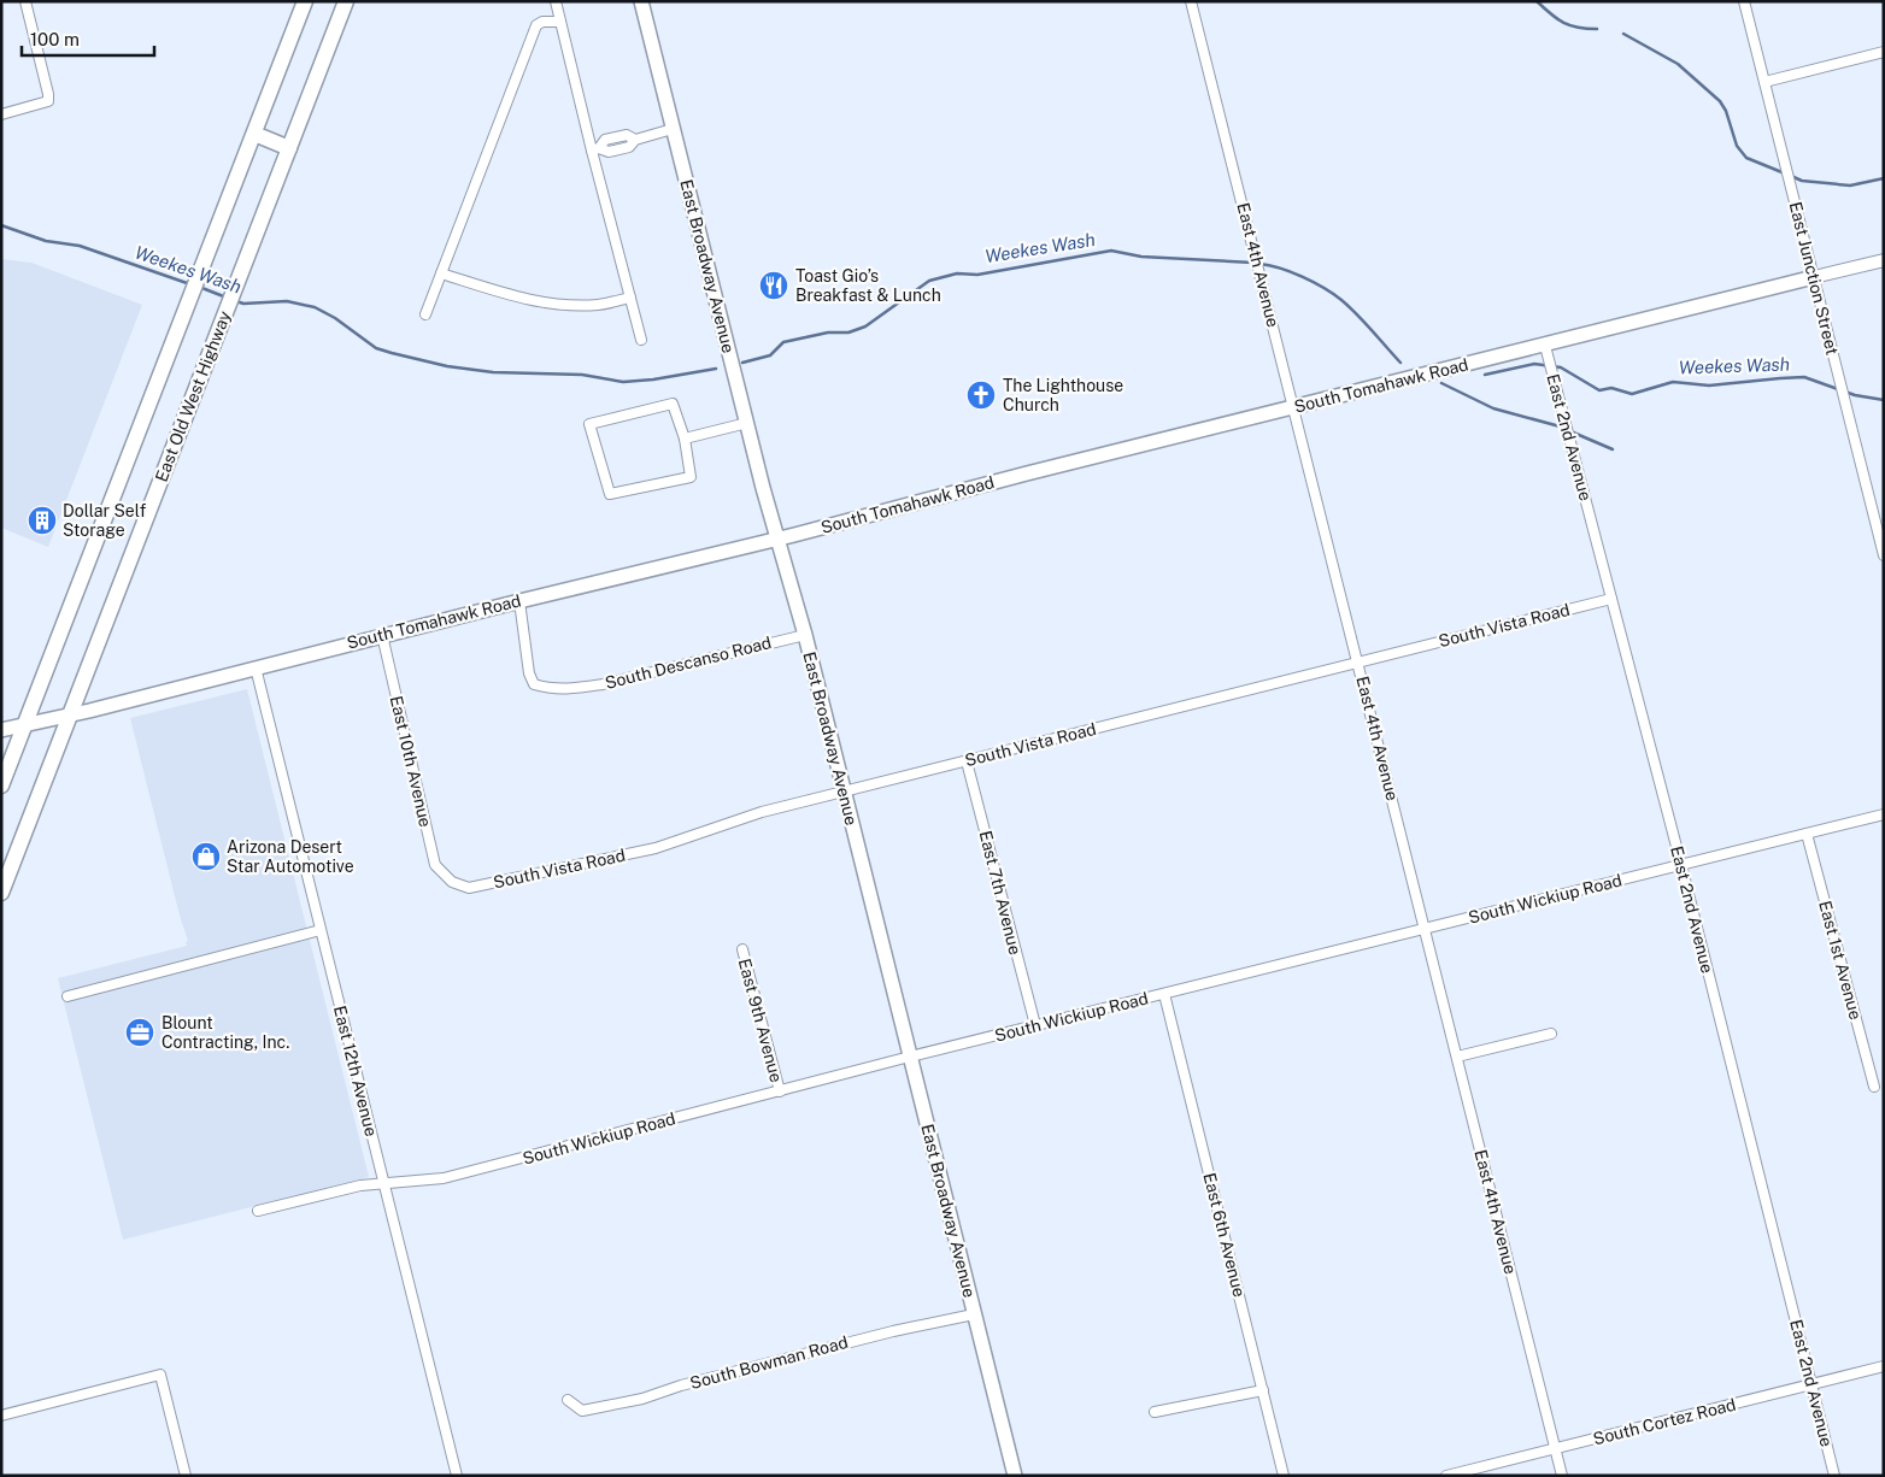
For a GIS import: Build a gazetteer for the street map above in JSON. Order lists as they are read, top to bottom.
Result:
{
  "streets": {
    "main road": ["East Broadway Avenue", "South Tomahawk Road", "East Old West Highway"],
    "street": [
      "East 4th Avenue",
      "East Junction Street",
      "East 2nd Avenue",
      "South Vista Road",
      "South Descanso Road",
      "East 10th Avenue",
      "East 7th Avenue",
      "South Wickiup Road",
      "East 1st Avenue",
      "East 9th Avenue",
      "East 12th Avenue",
      "East 6th Avenue",
      "South Bowman Road",
      "South Cortez Road"
    ]
  },
  "crossings": [
    ["East 4th Avenue", "South Tomahawk Road"],
    ["East 4th Avenue", "South Vista Road"],
    ["East 4th Avenue", "South Wickiup Road"],
    ["East 4th Avenue", "South Cortez Road"],
    ["East Broadway Avenue", "South Tomahawk Road"],
    ["East Broadway Avenue", "South Vista Road"],
    ["East Broadway Avenue", "South Descanso Road"],
    ["East Broadway Avenue", "South Wickiup Road"],
    ["East Broadway Avenue", "South Bowman Road"],
    ["East Junction Street", "South Tomahawk Road"],
    ["South Tomahawk Road", "East Old West Highway"],
    ["South Tomahawk Road", "East 2nd Avenue"],
    ["South Tomahawk Road", "South Descanso Road"],
    ["South Tomahawk Road", "East 10th Avenue"],
    ["South Tomahawk Road", "East 12th Avenue"],
    ["East 2nd Avenue", "South Vista Road"],
    ["East 2nd Avenue", "South Wickiup Road"],
    ["East 2nd Avenue", "South Cortez Road"],
    ["South Vista Road", "East 10th Avenue"],
    ["South Vista Road", "East 7th Avenue"],
    ["East 7th Avenue", "South Wickiup Road"],
    ["South Wickiup Road", "East 1st Avenue"],
    ["South Wickiup Road", "East 9th Avenue"],
    ["South Wickiup Road", "East 12th Avenue"],
    ["South Wickiup Road", "East 6th Avenue"]
  ],
  "water": ["Weekes Wash"],
  "places": {
    "restaurant": ["Toast Gio’s Breakfast & Lunch"],
    "church": ["The Lighthouse Church"],
    "building": ["Dollar Self Storage"],
    "shop": ["Arizona Desert Star Automotive"],
    "office": ["Blount Contracting, Inc."]
  },
  "scale_bar": "100 m"
}
